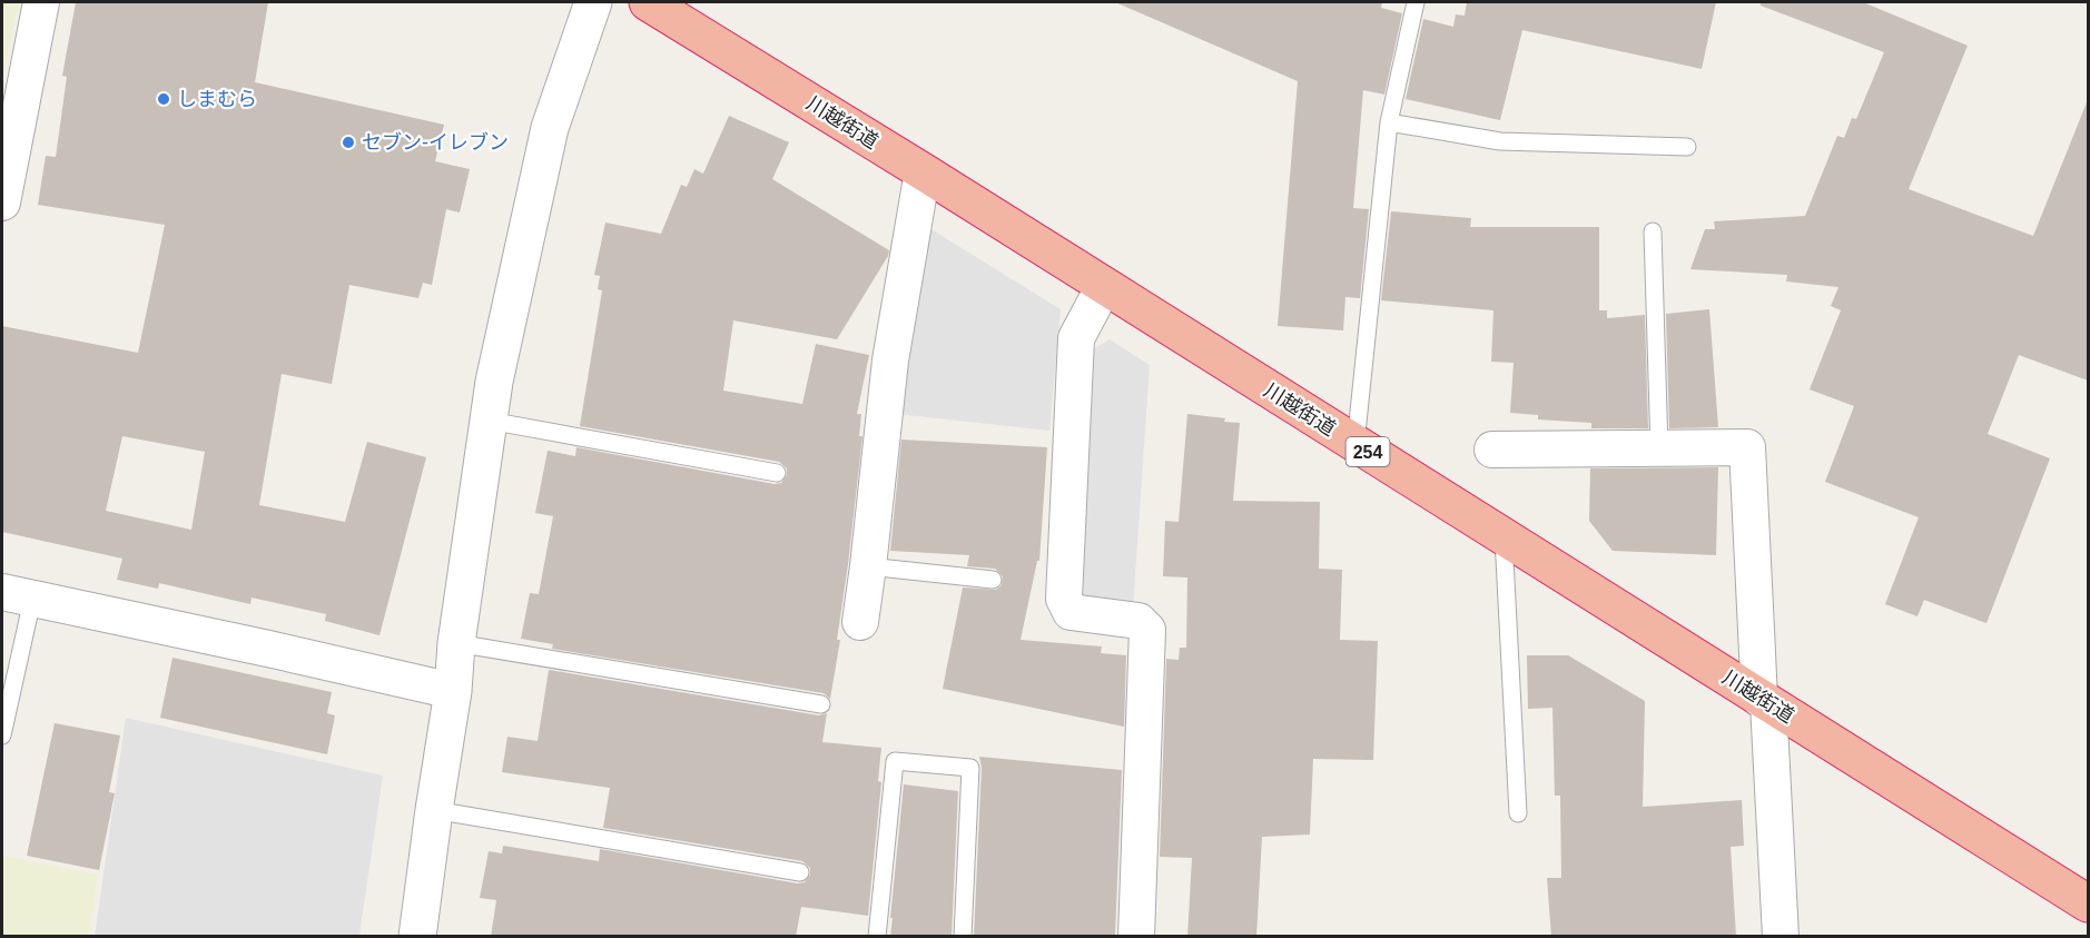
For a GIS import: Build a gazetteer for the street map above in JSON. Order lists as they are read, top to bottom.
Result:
{
  "streets": {
    "highway": ["川越街道", "254"]
  },
  "places": ["しまむら", "セブン-イレブン"]
}
